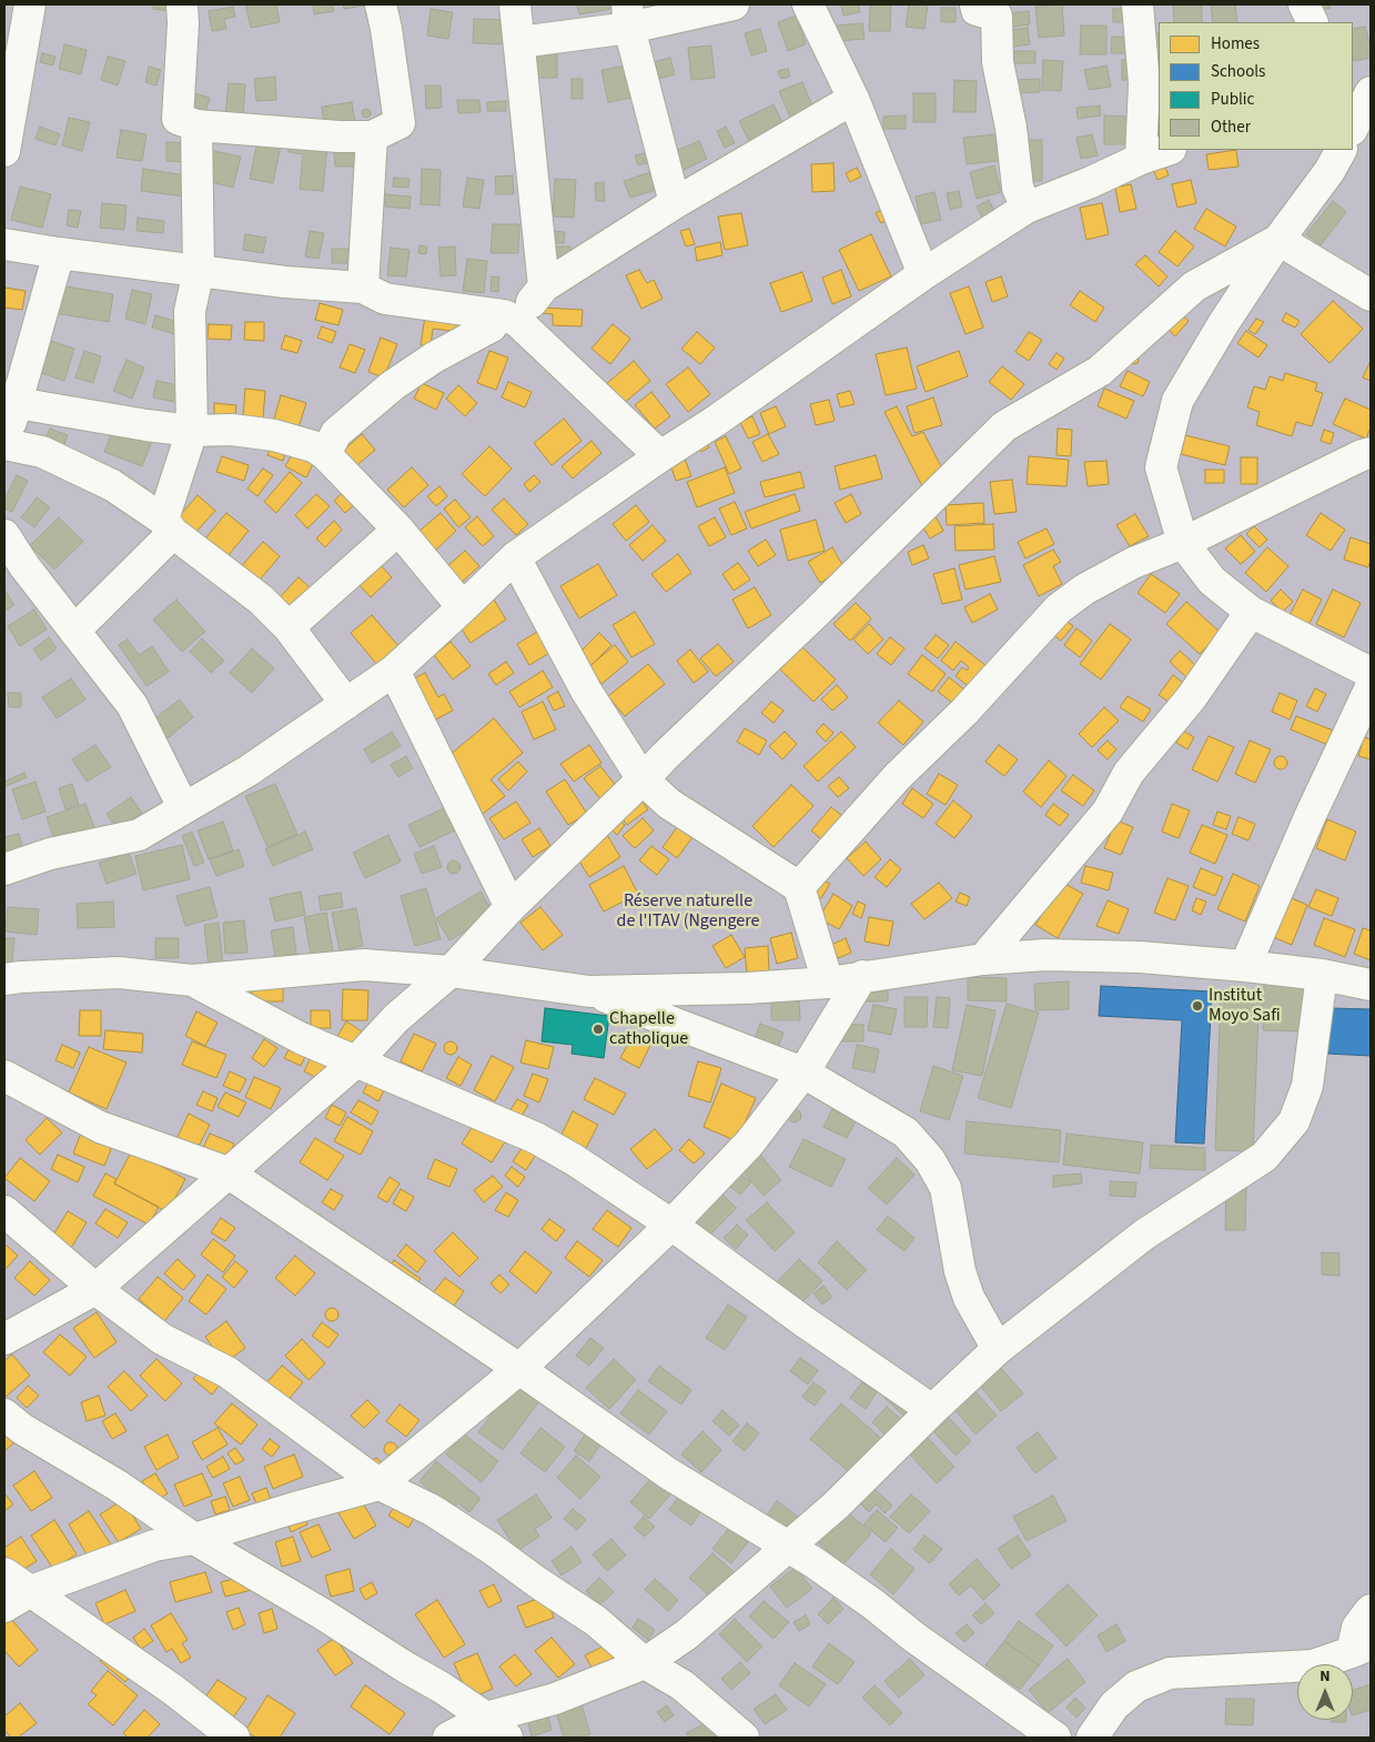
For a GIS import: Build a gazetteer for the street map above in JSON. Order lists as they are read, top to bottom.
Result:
{
  "parks": ["Réserve naturelle de l'ITAV (Ngengere"],
  "places": ["Institut Moyo Safi", "Chapelle catholique"],
  "legend": [
    "Homes",
    "Schools",
    "Public",
    "Other"
  ],
  "north": "top"
}
